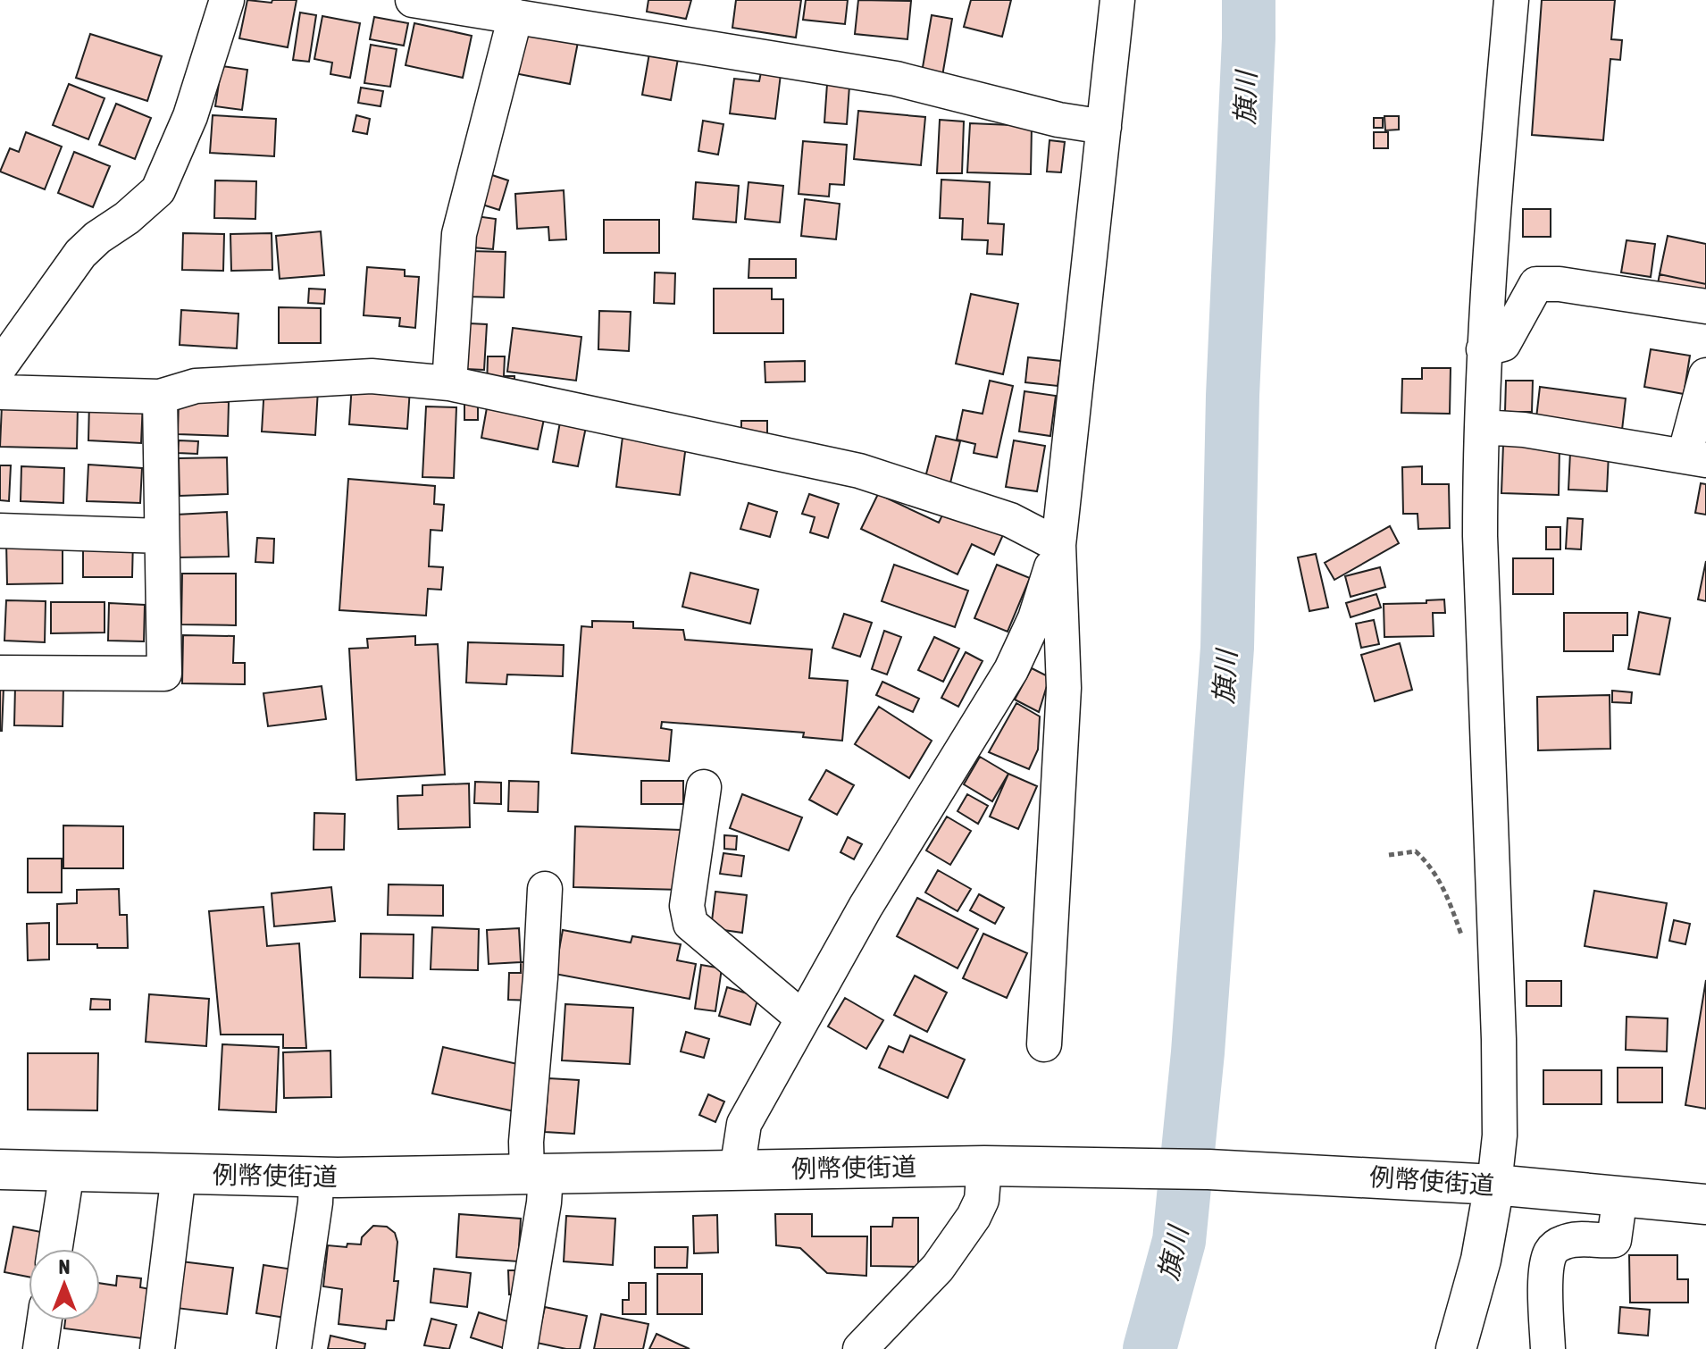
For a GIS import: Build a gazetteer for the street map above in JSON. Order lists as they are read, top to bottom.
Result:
{
  "streets": {
    "main road": ["例幣使街道"]
  },
  "water": ["旗川"],
  "north": "top"
}
